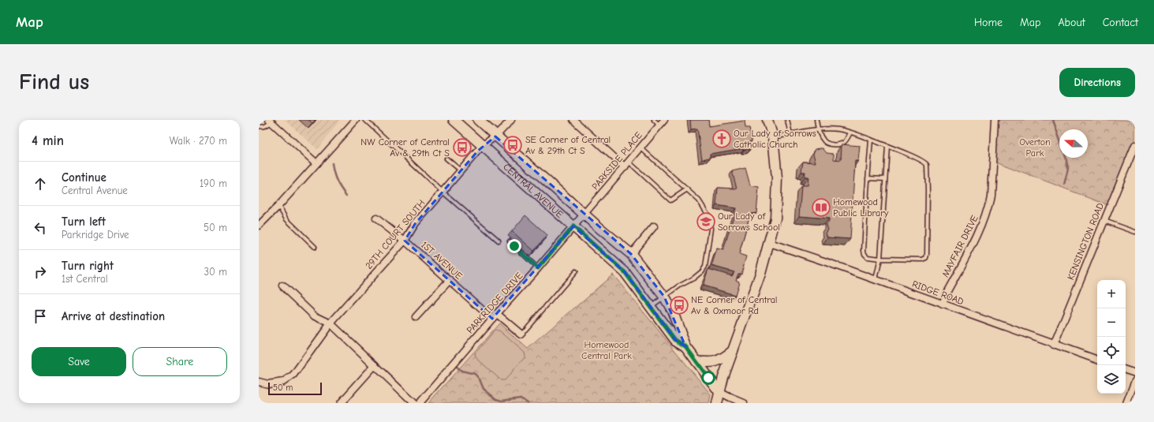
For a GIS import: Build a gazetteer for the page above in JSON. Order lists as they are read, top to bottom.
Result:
{
  "streets": {
    "main road": ["CENTRAL AVENUE"],
    "street": [
      "PARKSIDE PLACE",
      "29TH COURT SOUTH",
      "KENSINGTON ROAD",
      "MAYFAIR DRIVE",
      "1ST AVENUE",
      "RIDGE ROAD",
      "PARKRIDGE DRIVE"
    ]
  },
  "crossings": [
    ["PARKSIDE PLACE", "CENTRAL AVENUE"],
    ["PARKSIDE PLACE", "PARKRIDGE DRIVE"],
    ["CENTRAL AVENUE", "29TH COURT SOUTH"],
    ["CENTRAL AVENUE", "PARKRIDGE DRIVE"],
    ["29TH COURT SOUTH", "1ST AVENUE"],
    ["KENSINGTON ROAD", "RIDGE ROAD"],
    ["MAYFAIR DRIVE", "RIDGE ROAD"],
    ["1ST AVENUE", "PARKRIDGE DRIVE"]
  ],
  "parks": ["Overton Park", "Homewood Central Park"],
  "places": {
    "church": ["Our Lady of Sorrows Catholic Church"],
    "bus stop": ["SE Corner of Central Av & 29th Ct S", "NW Corner of Central Av & 29th Ct S", "NE Corner of Central Av & Oxmoor Rd"],
    "library": ["Homewood Public Library"],
    "school or university": ["Our Lady of Sorrows School"]
  },
  "scale_bar": "50 m",
  "north": "left",
  "page": {
    "header": "Map",
    "nav": [
      "Home",
      "Map",
      "About",
      "Contact"
    ],
    "buttons": [
      "Directions",
      ["Save", "Share"]
    ],
    "title": "Find us",
    "heading": ["4 min", "Walk · 270 m"],
    "list": [
      ["Continue", "Central Avenue", "190 m"],
      ["Turn left", "Parkridge Drive", "50 m"],
      ["Turn right", "1st Central", "30 m"],
      "Arrive at destination"
    ],
    "map_buttons": ["+", "−"],
    "scale": "50 m"
  }
}
